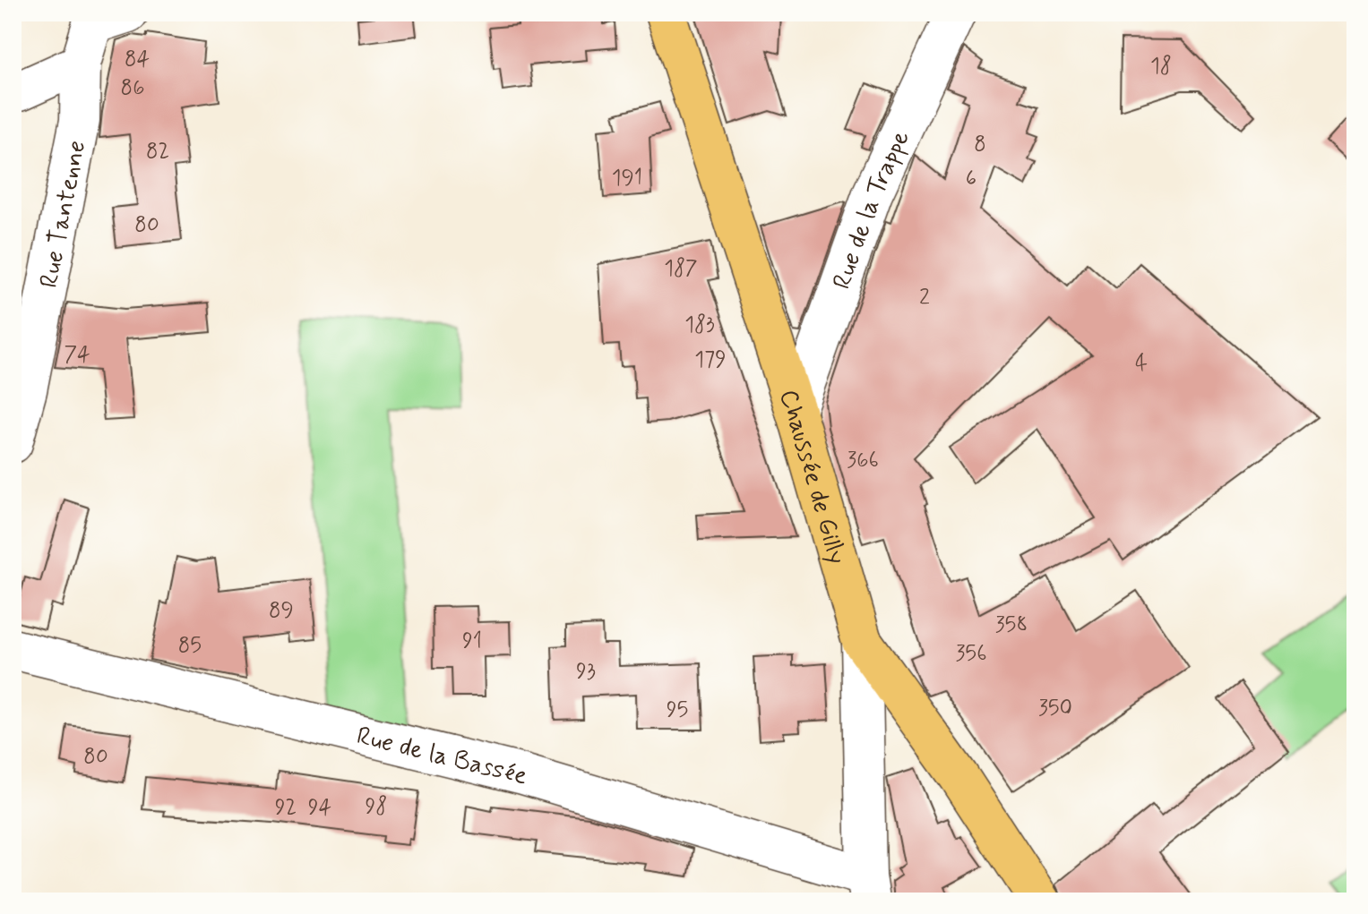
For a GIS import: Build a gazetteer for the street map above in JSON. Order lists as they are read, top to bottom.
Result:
{
  "streets": {
    "main road": ["Chaussée de Gilly"],
    "street": ["Rue de la Trappe", "Rue Tantenne", "Rue de la Bassée"]
  },
  "crossings": [
    ["Rue de la Trappe", "Chaussée de Gilly"]
  ],
  "house_numbers": [
    "84",
    "18",
    "86",
    "8",
    "82",
    "191",
    "6",
    "80",
    "187",
    "2",
    "183",
    "74",
    "179",
    "4",
    "366",
    "89",
    "358",
    "91",
    "85",
    "356",
    "93",
    "350",
    "95",
    "80",
    "98",
    "92",
    "94"
  ]
}
